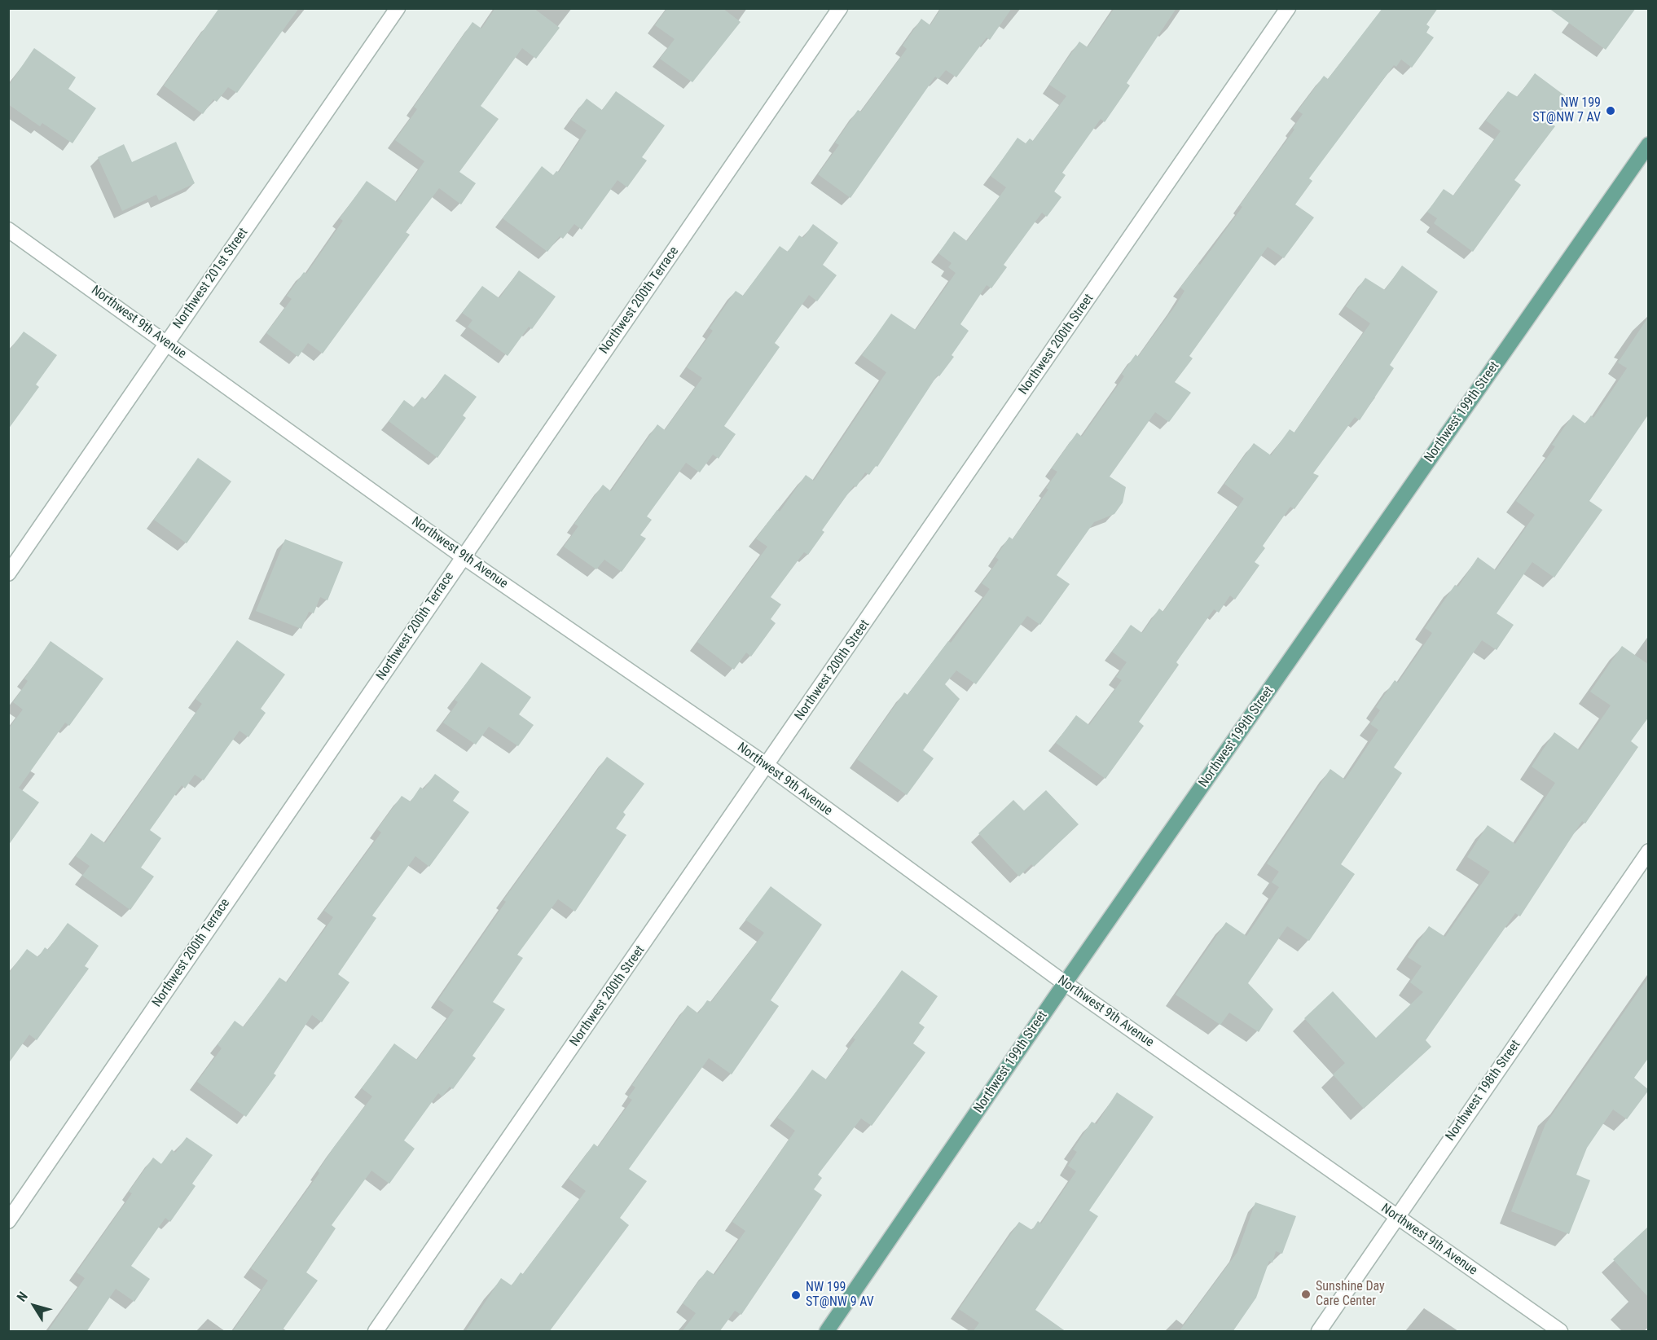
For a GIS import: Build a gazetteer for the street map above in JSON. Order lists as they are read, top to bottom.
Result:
{
  "streets": {
    "main road": ["Northwest 199th Street"],
    "street": [
      "Northwest 201st Street",
      "Northwest 200th Terrace",
      "Northwest 9th Avenue",
      "Northwest 200th Street",
      "Northwest 198th Street"
    ]
  },
  "crossings": [
    ["Northwest 201st Street", "Northwest 9th Avenue"],
    ["Northwest 200th Terrace", "Northwest 9th Avenue"],
    ["Northwest 9th Avenue", "Northwest 200th Street"],
    ["Northwest 9th Avenue", "Northwest 199th Street"],
    ["Northwest 9th Avenue", "Northwest 198th Street"]
  ],
  "places": ["NW 199 ST@NW 7 AV", "Sunshine Day Care Center", "NW 199 ST@NW 9 AV"],
  "north": "top left"
}
